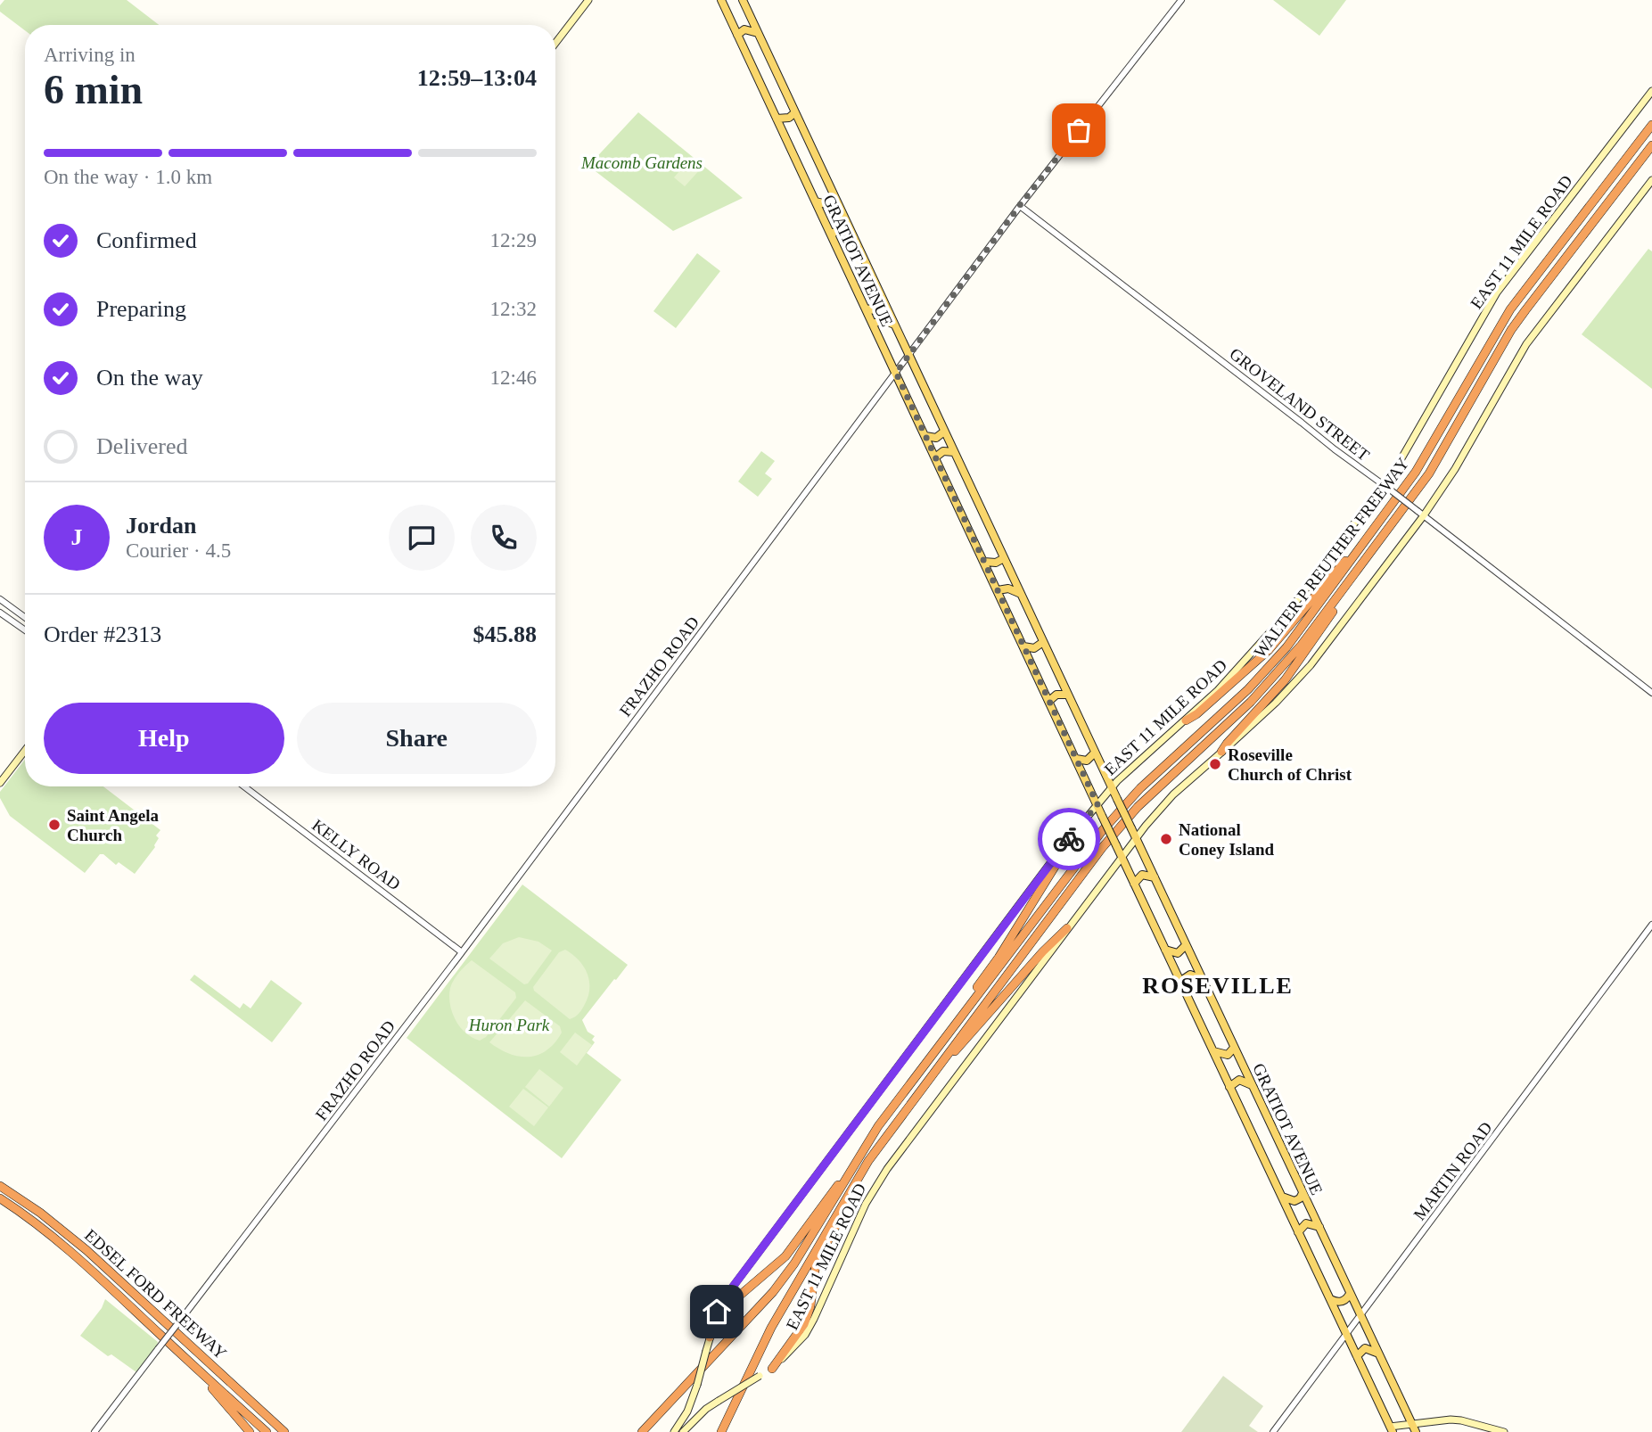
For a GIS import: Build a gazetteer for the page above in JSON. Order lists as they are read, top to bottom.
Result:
{
  "streets": {
    "highway": ["WALTER P REUTHER FREEWAY", "EDSEL FORD FREEWAY"],
    "main road": ["EAST 11 MILE ROAD", "GRATIOT AVENUE"],
    "street": [
      "GROVELAND STREET",
      "FRAZHO ROAD",
      "KELLY ROAD",
      "MARTIN ROAD"
    ]
  },
  "crossings": [
    ["EAST 11 MILE ROAD", "GRATIOT AVENUE"],
    ["EAST 11 MILE ROAD", "GROVELAND STREET"],
    ["GRATIOT AVENUE", "FRAZHO ROAD"],
    ["GRATIOT AVENUE", "MARTIN ROAD"],
    ["GROVELAND STREET", "FRAZHO ROAD"],
    ["FRAZHO ROAD", "KELLY ROAD"]
  ],
  "districts": ["ROSEVILLE"],
  "parks": ["Macomb Gardens", "Huron Park"],
  "places": ["Roseville Church of Christ", "Saint Angela Church", "National Coney Island"],
  "page": {
    "heading": ["6 min", "Arriving in", "12:59–13:04"],
    "panel": [
      "Jordan",
      "Courier · 4.5",
      "Order #2313",
      "$45.88"
    ],
    "bar": "On the way · 1.0 km",
    "list": [
      ["Confirmed", "12:29"],
      ["Preparing", "12:32"],
      ["On the way", "12:46"],
      "Delivered"
    ],
    "round": "J",
    "buttons": ["Help", "Share"]
  }
}
